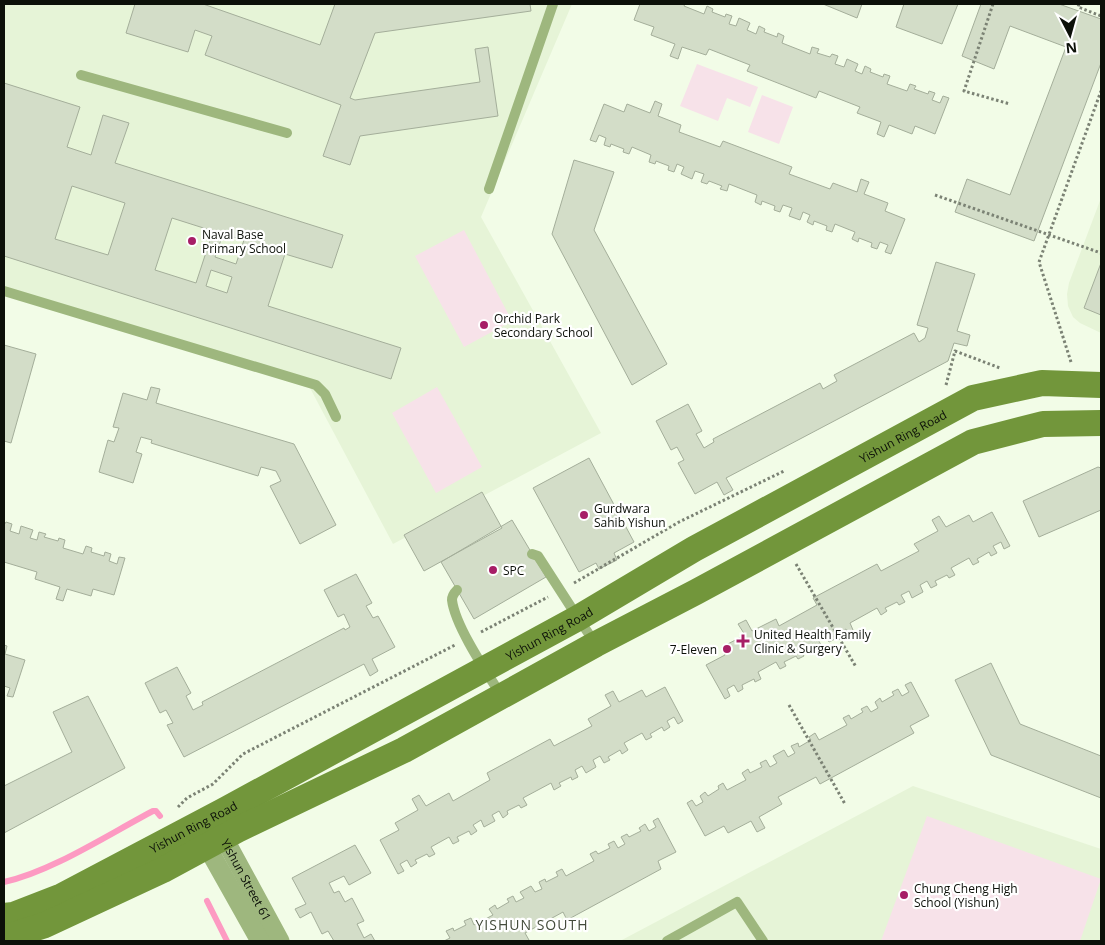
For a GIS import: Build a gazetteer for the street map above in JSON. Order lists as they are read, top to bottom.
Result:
{
  "streets": {
    "main road": ["Yishun Ring Road"],
    "street": ["Yishun Street 61"]
  },
  "crossings": [
    ["Yishun Ring Road", "Yishun Street 61"]
  ],
  "districts": ["YISHUN SOUTH"],
  "places": {
    "other": [
      "Naval Base Primary School",
      "Orchid Park Secondary School",
      "Gurdwara Sahib Yishun",
      "SPC",
      "7-Eleven",
      "Chung Cheng High School (Yishun)"
    ],
    "health": ["United Health Family Clinic & Surgery"]
  },
  "north": "bottom"
}
